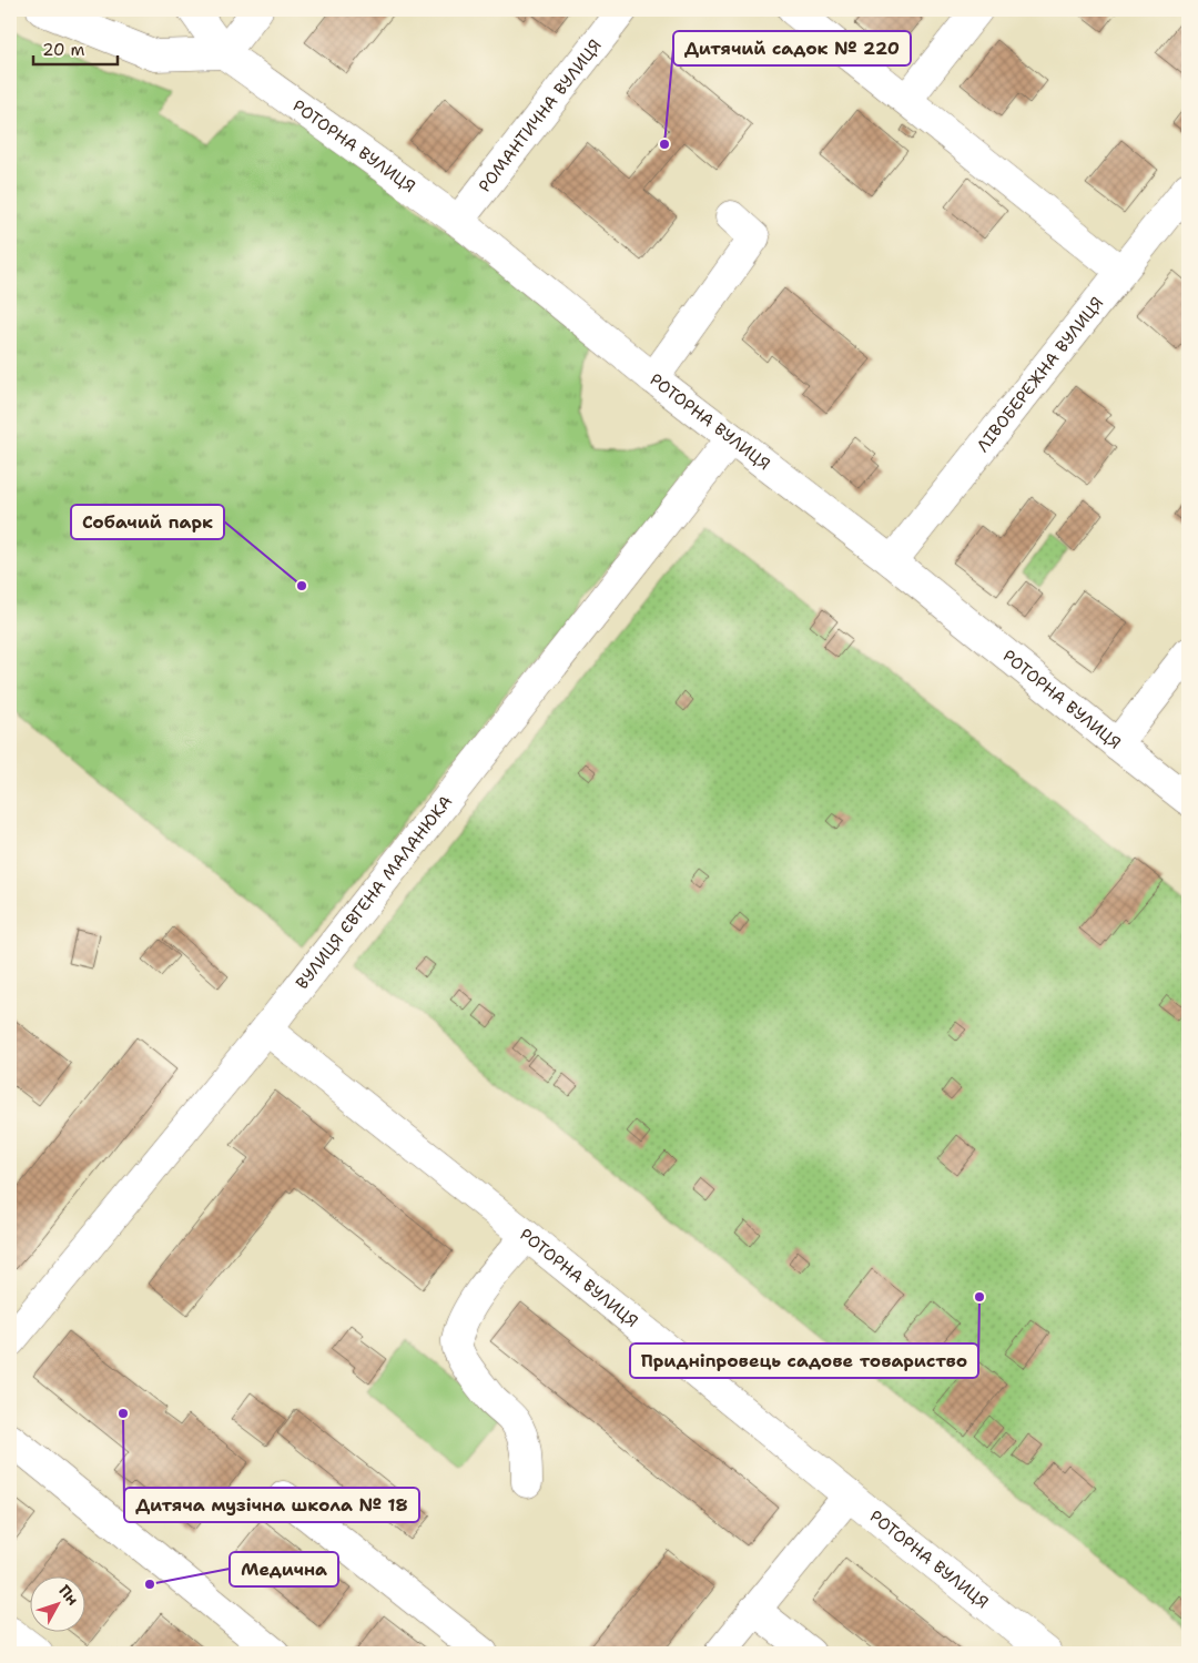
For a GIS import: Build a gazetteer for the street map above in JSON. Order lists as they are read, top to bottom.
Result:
{
  "streets": {
    "street": [
      "РОМАНТИЧНА ВУЛИЦЯ",
      "РОТОРНА ВУЛИЦЯ",
      "ЛІВОБЕРЕЖНА ВУЛИЦЯ",
      "ВУЛИЦЯ ЄВГЕНА МАЛАНЮКА"
    ]
  },
  "crossings": [
    ["РОМАНТИЧНА ВУЛИЦЯ", "РОТОРНА ВУЛИЦЯ"],
    ["РОТОРНА ВУЛИЦЯ", "ЛІВОБЕРЕЖНА ВУЛИЦЯ"],
    ["РОТОРНА ВУЛИЦЯ", "ВУЛИЦЯ ЄВГЕНА МАЛАНЮКА"]
  ],
  "places": [
    "Дитячий садок № 220",
    "Собачий парк",
    "Придніпровець садове товариство",
    "Дитяча музічна школа № 18",
    "Медична"
  ],
  "scale_bar": "20 m",
  "north": "top right"
}
